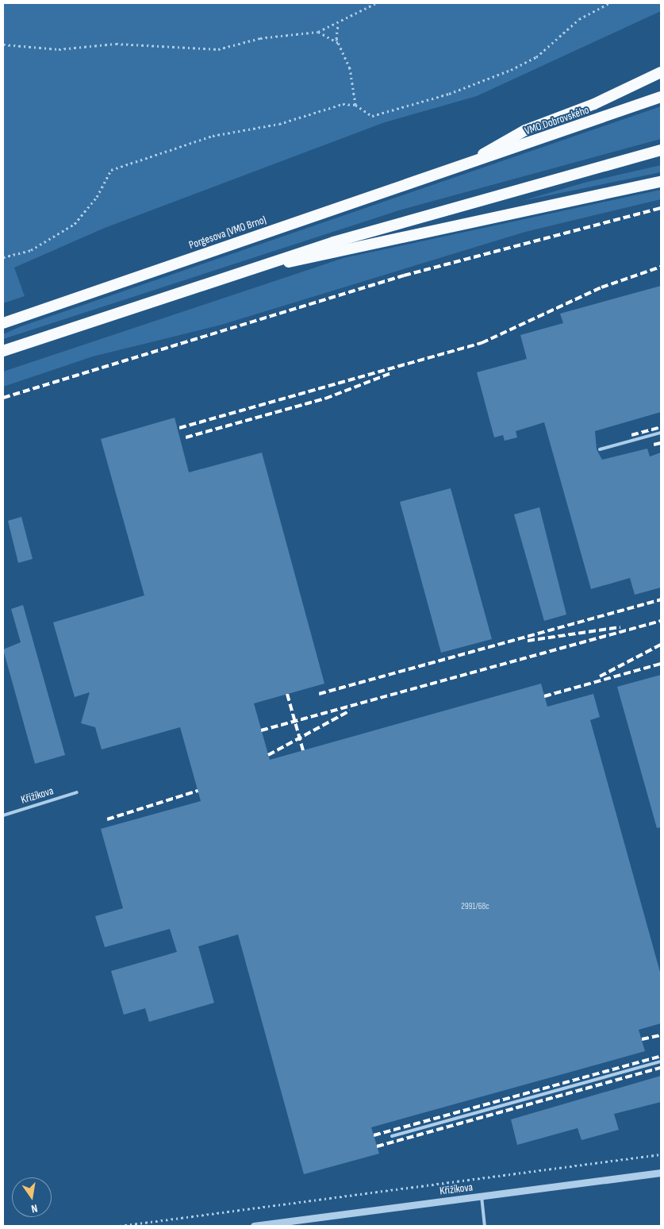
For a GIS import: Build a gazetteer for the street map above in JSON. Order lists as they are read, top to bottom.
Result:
{
  "streets": {
    "highway": ["VMO Dobrovského", "Porgesova (VMO Brno)"],
    "street": ["Křižíkova"],
    "lane": ["Křížíkova"]
  },
  "crossings": [
    ["VMO Dobrovského", "Porgesova (VMO Brno)"]
  ],
  "house_numbers": ["2991/68c"],
  "north": "bottom"
}
